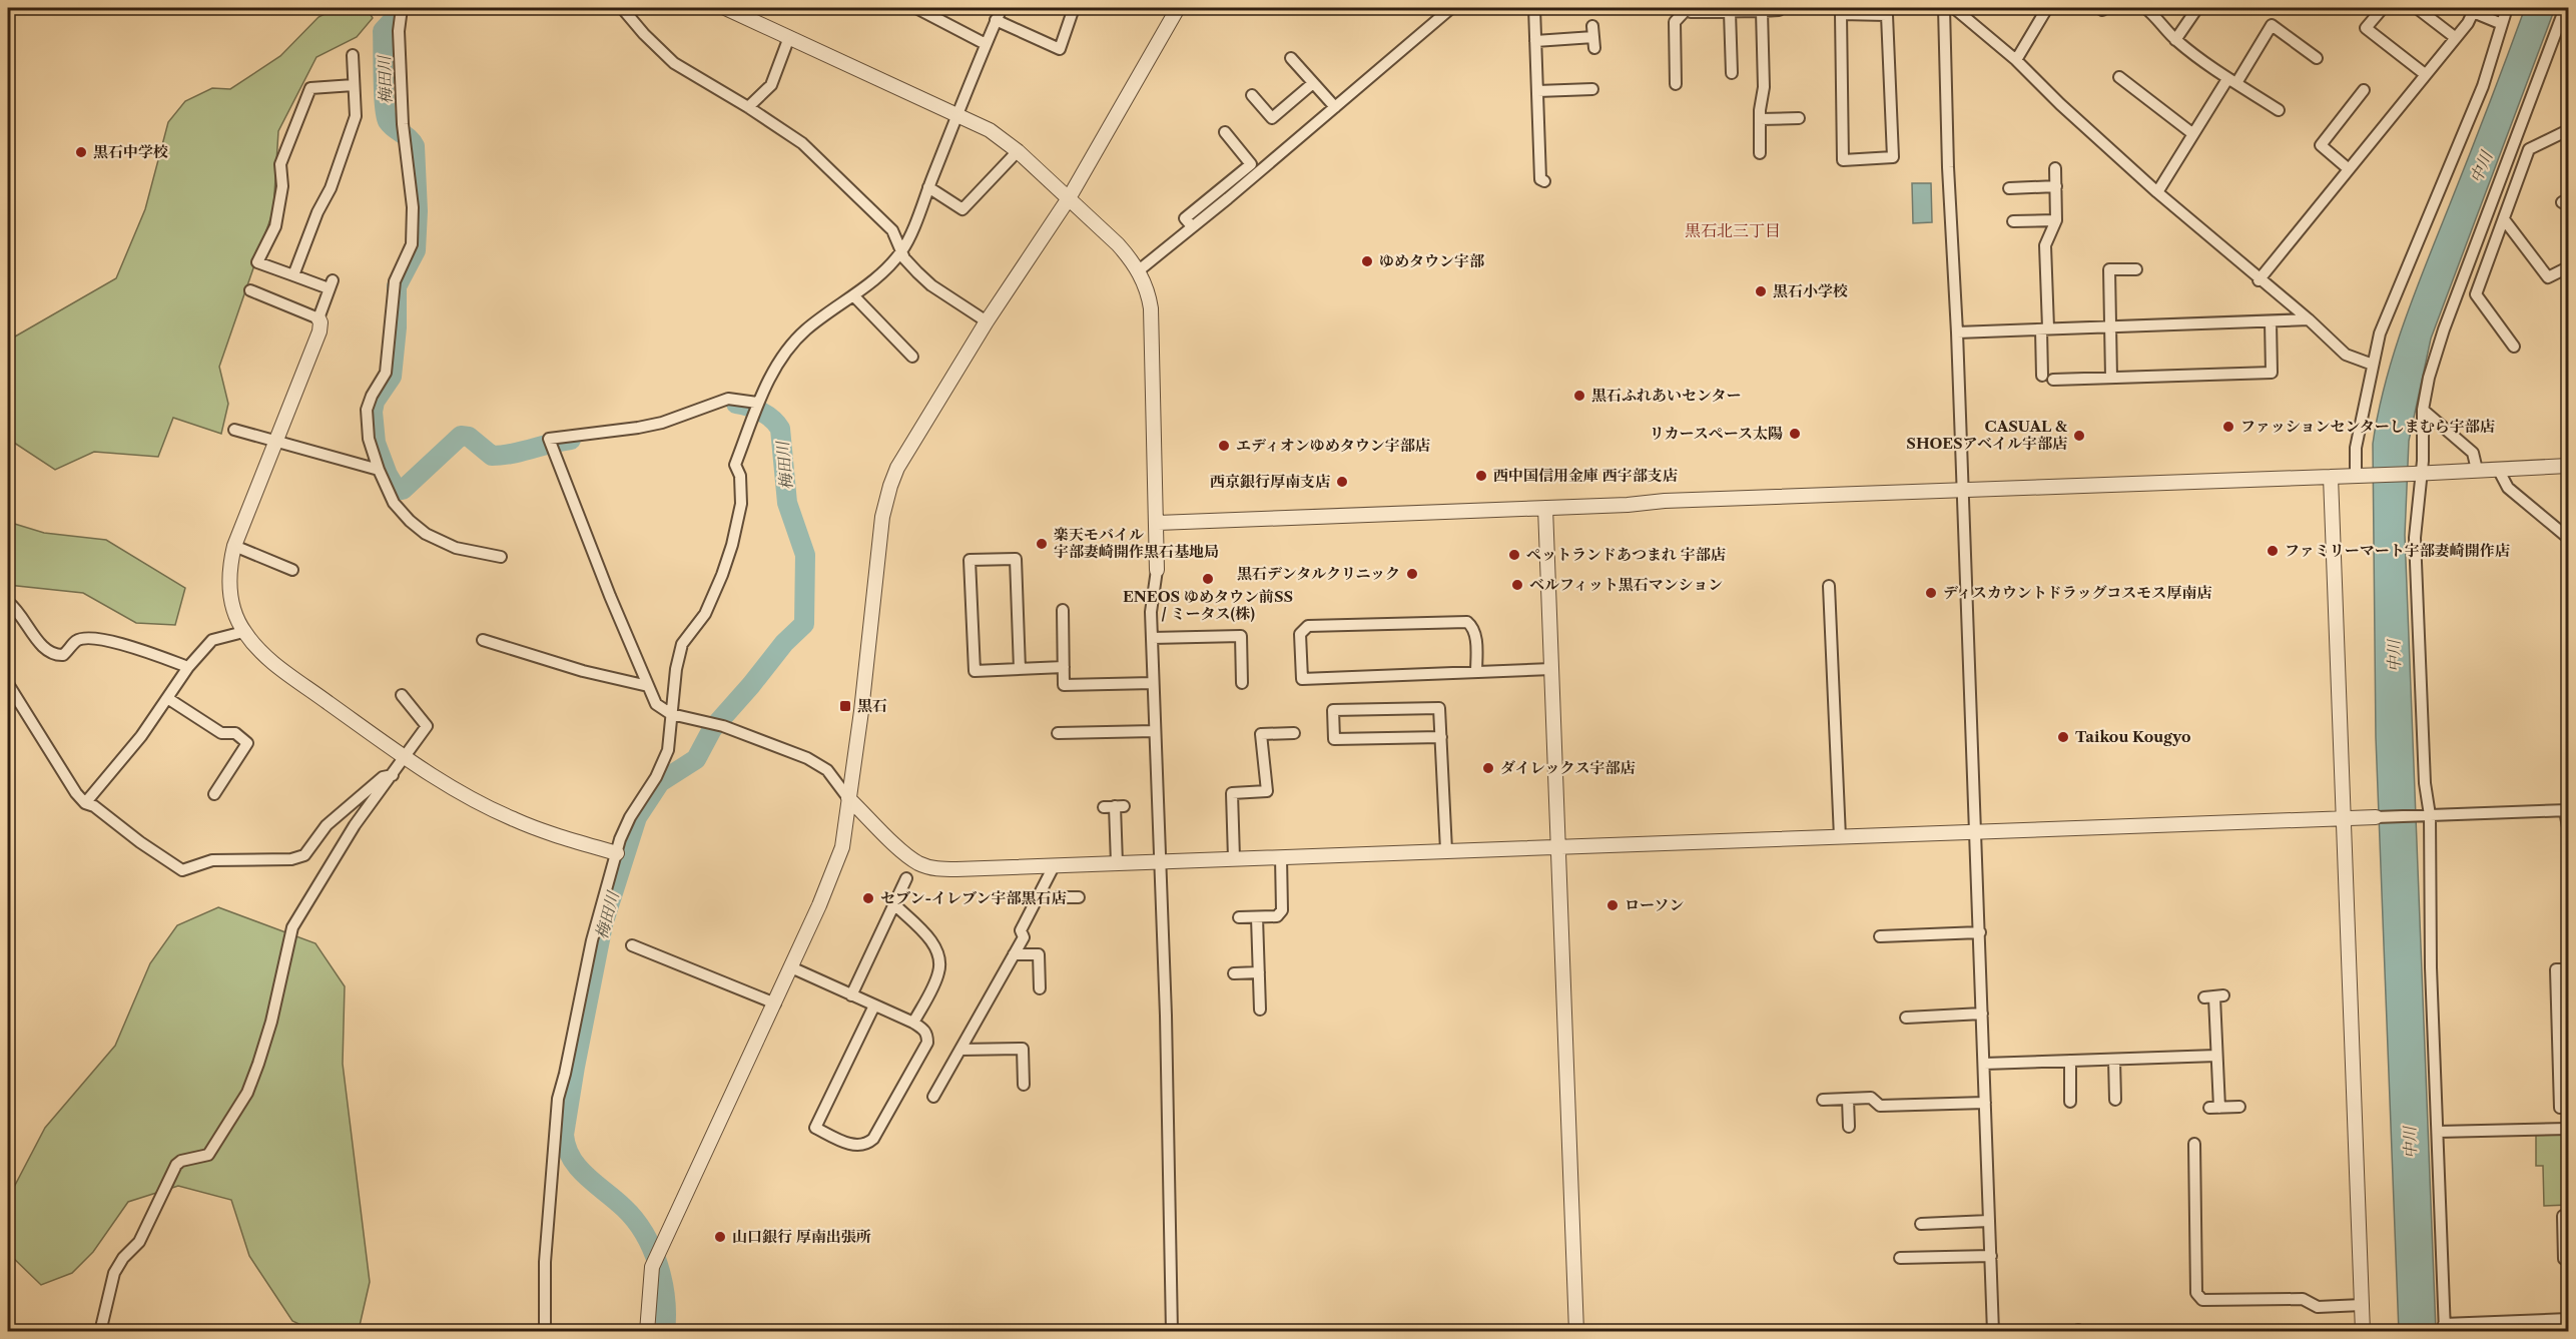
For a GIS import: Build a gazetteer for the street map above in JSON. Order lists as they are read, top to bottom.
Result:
{
  "districts": ["黒石北三丁目"],
  "water": ["梅田川", "中川"],
  "places": {
    "other": [
      "黒石中学校",
      "ゆめタウン宇部",
      "黒石小学校",
      "黒石ふれあいセンター",
      "ファッションセンターしまむら宇部店",
      "リカースペース太陽",
      "CASUAL & SHOESアベイル宇部店",
      "エディオンゆめタウン宇部店",
      "西中国信用金庫 西宇部支店",
      "西京銀行厚南支店",
      "楽天モバイル 宇部妻崎開作黒石基地局",
      "ファミリーマート宇部妻崎開作店",
      "ペットランドあつまれ 宇部店",
      "黒石デンタルクリニック",
      "ENEOS ゆめタウン前SS / ミータス(株)",
      "ベルフィット黒石マンション",
      "ディスカウントドラッグコスモス厚南店",
      "Taikou Kougyo",
      "ダイレックス宇部店",
      "セブン-イレブン宇部黒石店",
      "ローソン",
      "山口銀行 厚南出張所"
    ],
    "transit": ["黒石"]
  }
}
